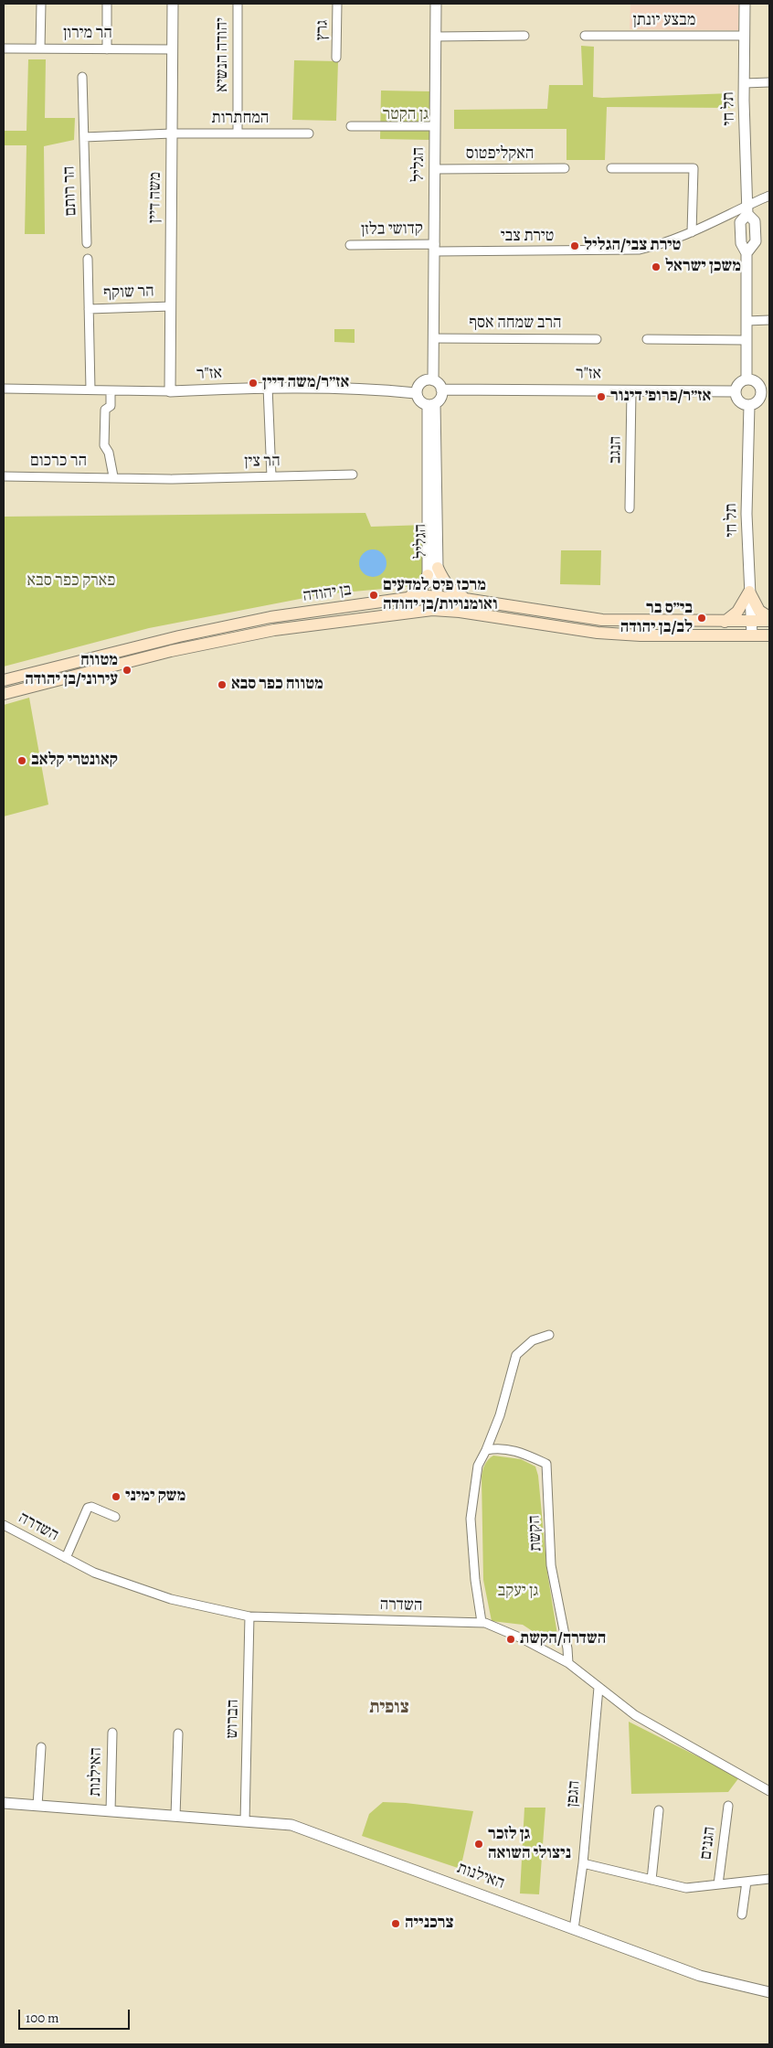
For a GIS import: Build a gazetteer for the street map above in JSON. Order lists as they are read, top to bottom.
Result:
{
  "streets": {
    "main road": ["בן יהודה"],
    "street": [
      "מבצע יונתן",
      "גרץ",
      "הר מירון",
      "יהודה הנשיא",
      "תל חי",
      "המחתרות",
      "האקליפטוס",
      "הגליל",
      "הר רותם",
      "משה דיין",
      "קדושי בלזן",
      "טירת צבי",
      "הר שוקף",
      "הרב שמחה אסף",
      "אז\"ר",
      "הנגב",
      "הר כרכום",
      "הר צין",
      "השדרה",
      "הקשת",
      "הברוש",
      "האילנות",
      "הגפן",
      "הגנים"
    ]
  },
  "crossings": [
    ["מבצע יונתן", "תל חי"],
    ["הר מירון", "משה דיין"],
    ["יהודה הנשיא", "המחתרות"],
    ["תל חי", "טירת צבי"],
    ["תל חי", "אז\"ר"],
    ["תל חי", "בן יהודה"],
    ["המחתרות", "משה דיין"],
    ["האקליפטוס", "הגליל"],
    ["הגליל", "קדושי בלזן"],
    ["הגליל", "טירת צבי"],
    ["הגליל", "הרב שמחה אסף"],
    ["הגליל", "אז\"ר"],
    ["הגליל", "בן יהודה"],
    ["משה דיין", "הר שוקף"],
    ["משה דיין", "אז\"ר"],
    ["קדושי בלזן", "טירת צבי"],
    ["הר שוקף", "אז\"ר"],
    ["אז\"ר", "הנגב"],
    ["הר כרכום", "הר צין"],
    ["השדרה", "הקשת"],
    ["השדרה", "הברוש"],
    ["השדרה", "הגפן"],
    ["הברוש", "האילנות"],
    ["האילנות", "הגפן"],
    ["הגפן", "הגנים"]
  ],
  "districts": ["צופית"],
  "parks": ["גן הקטר", "פארק כפר סבא", "גן יעקב"],
  "places": [
    "טירת צבי/הגליל",
    "משכן ישראל",
    "אז״ר/משה דיין",
    "אז״ר/פרופ׳ דינור",
    "מרכז פיס למדעים ואומנויות/בן יהודה",
    "בי״ס בר לב/בן יהודה",
    "מטווח עירוני/בן יהודה",
    "מטווח כפר סבא",
    "קאונטרי קלאב",
    "משק ימיני",
    "השדרה/הקשת",
    "גן לזכר ניצולי השואה",
    "צרכנייה"
  ],
  "scale_bar": "100 m"
}
